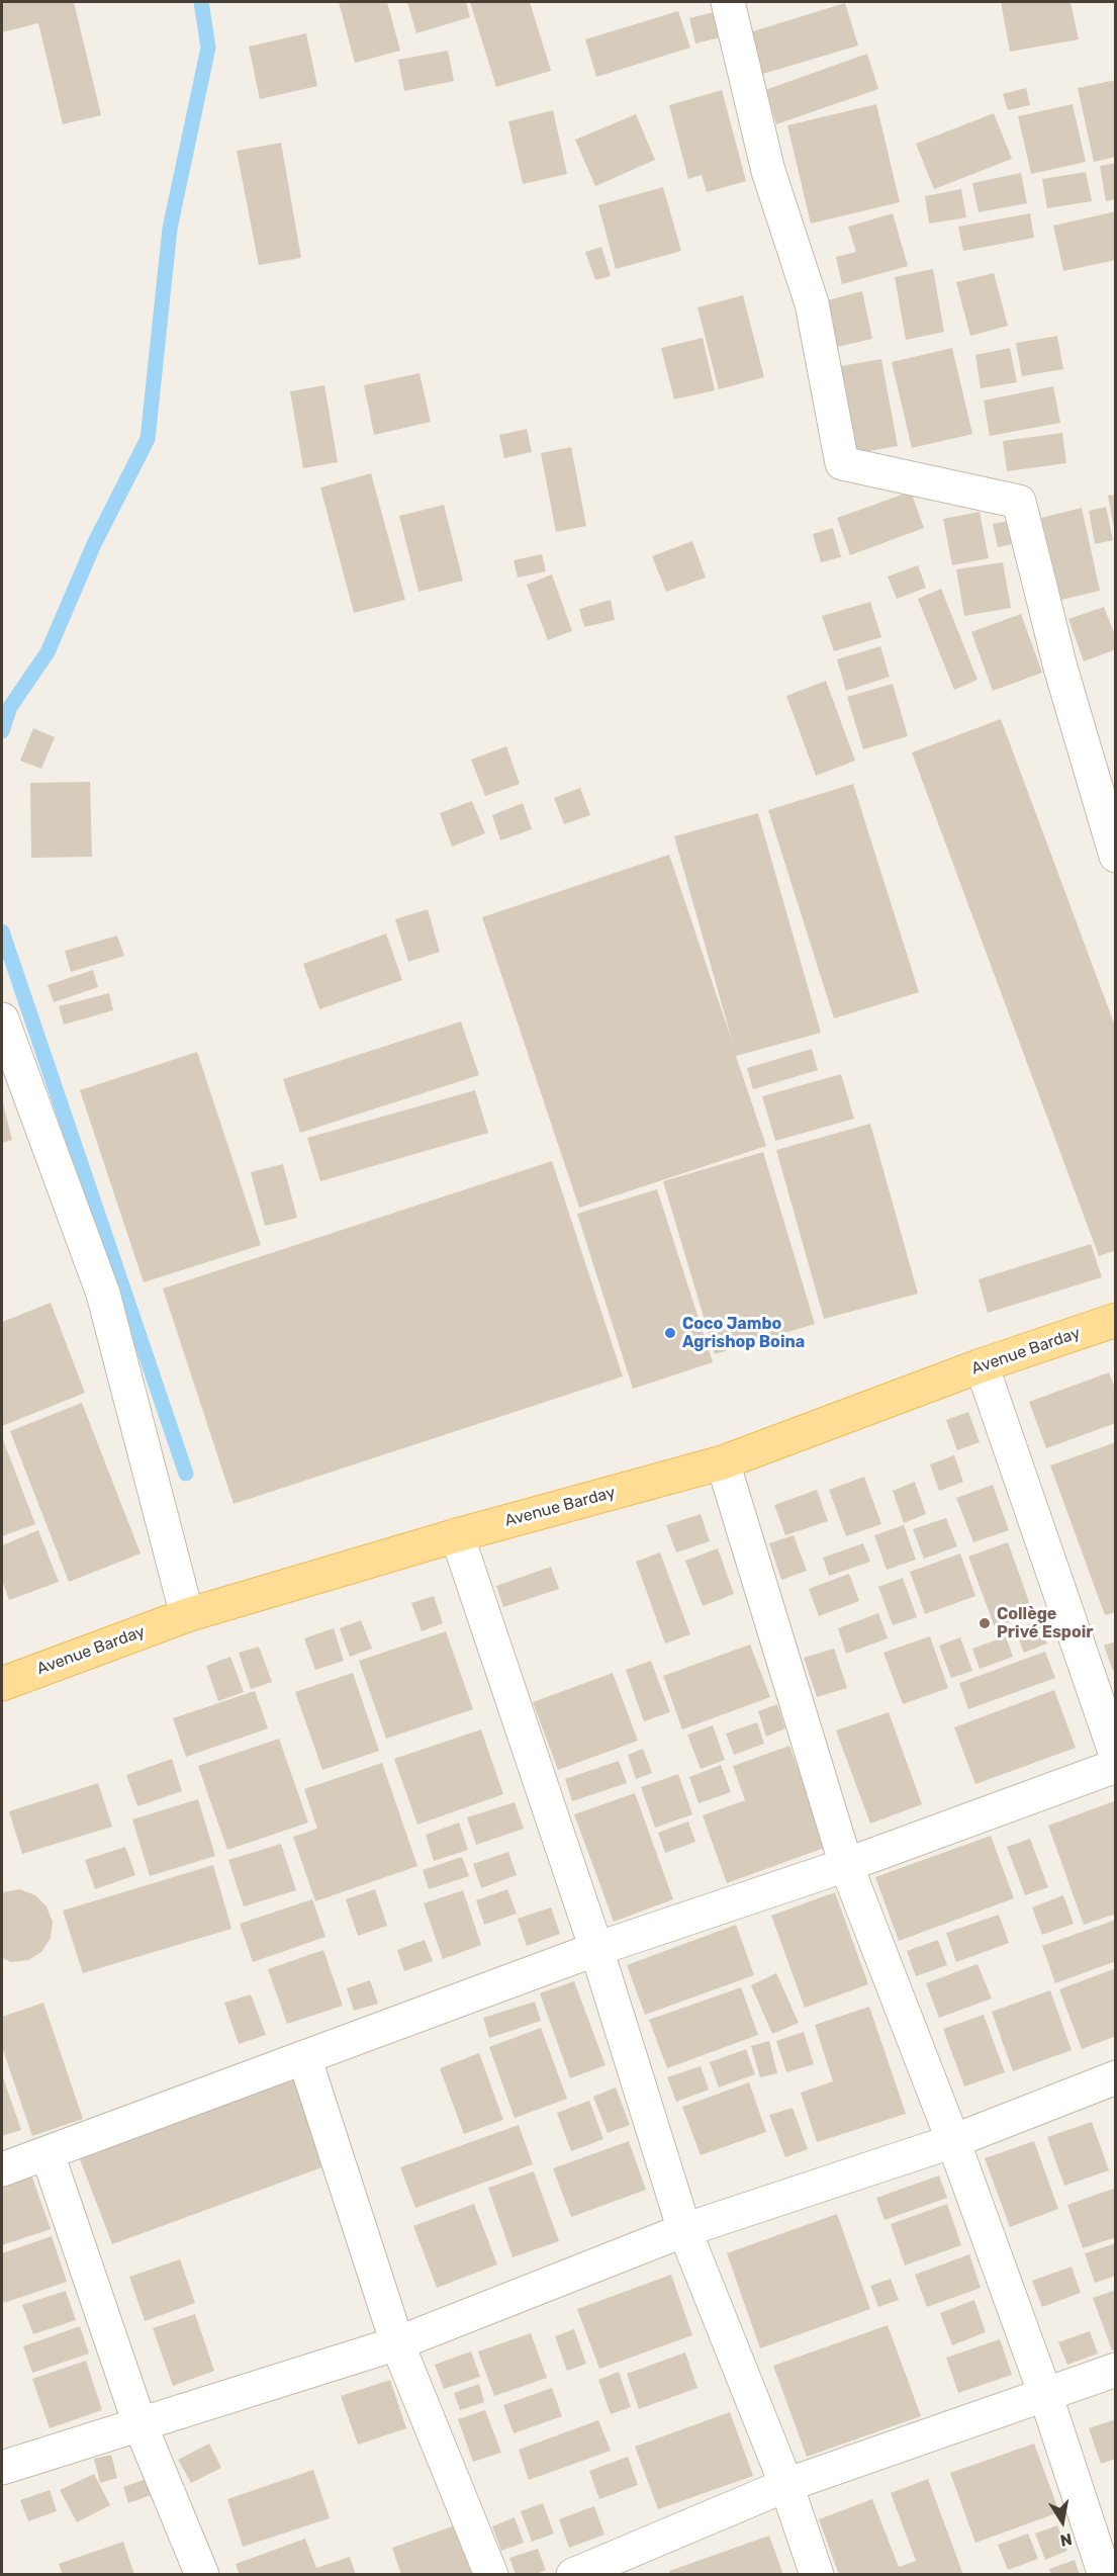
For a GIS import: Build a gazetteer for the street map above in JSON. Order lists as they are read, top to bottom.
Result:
{
  "streets": {
    "main road": ["Avenue Barday"]
  },
  "places": ["Coco Jambo Agrishop Boina", "Collège Privé Espoir"],
  "north": "bottom"
}
